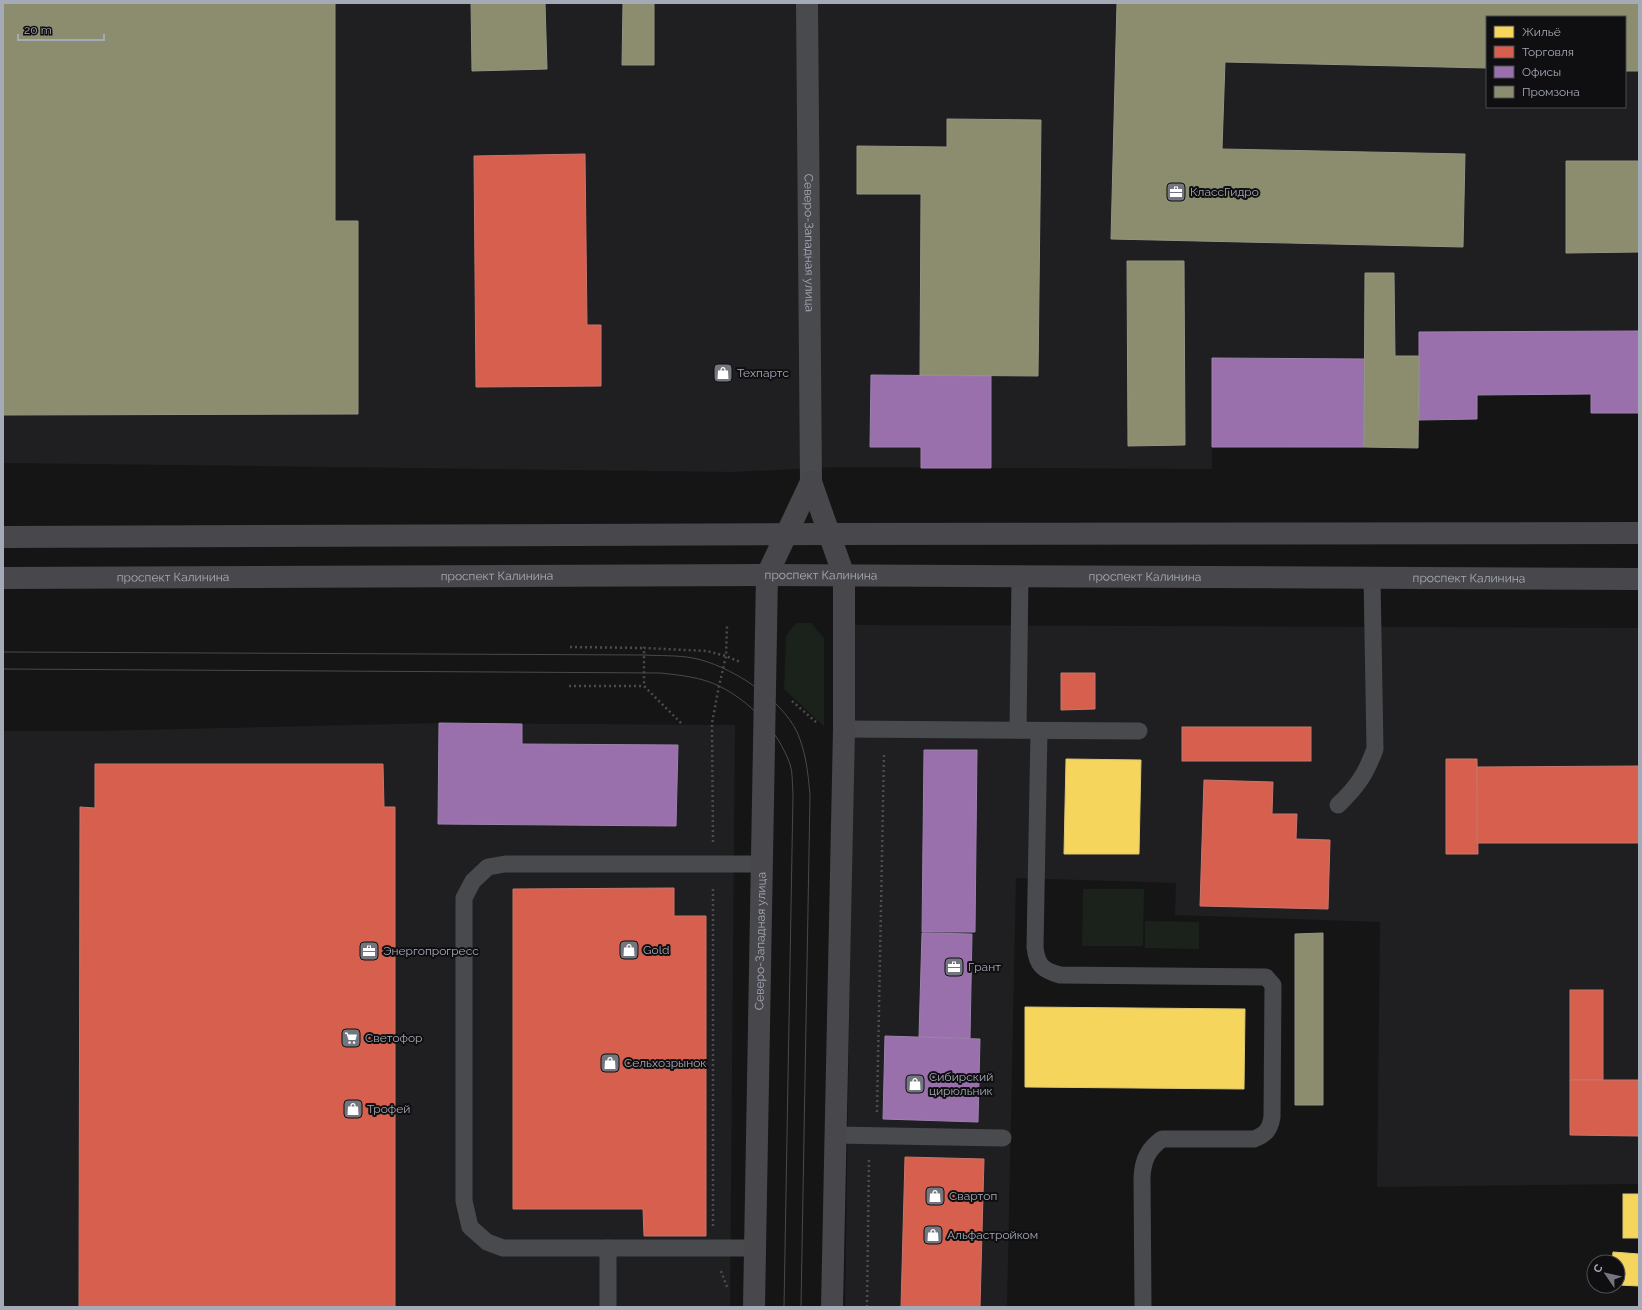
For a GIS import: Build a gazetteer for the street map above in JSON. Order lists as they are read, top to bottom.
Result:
{
  "streets": {
    "main road": ["Северо-Западная улица", "проспект Калинина"]
  },
  "crossings": [
    ["Северо-Западная улица", "проспект Калинина"]
  ],
  "places": {
    "office": ["КлассГидро", "Энергопрогресс", "Грант"],
    "shop": [
      "Техпартс",
      "Gold",
      "Сельхозрынок",
      "Сибирский цирюльник",
      "Трофей",
      "Свартоп",
      "Альфастройком"
    ],
    "supermarket": ["Светофор"]
  },
  "legend": [
    "Жильё",
    "Торговля",
    "Офисы",
    "Промзона"
  ],
  "scale_bar": "20 m",
  "north": "top left"
}
